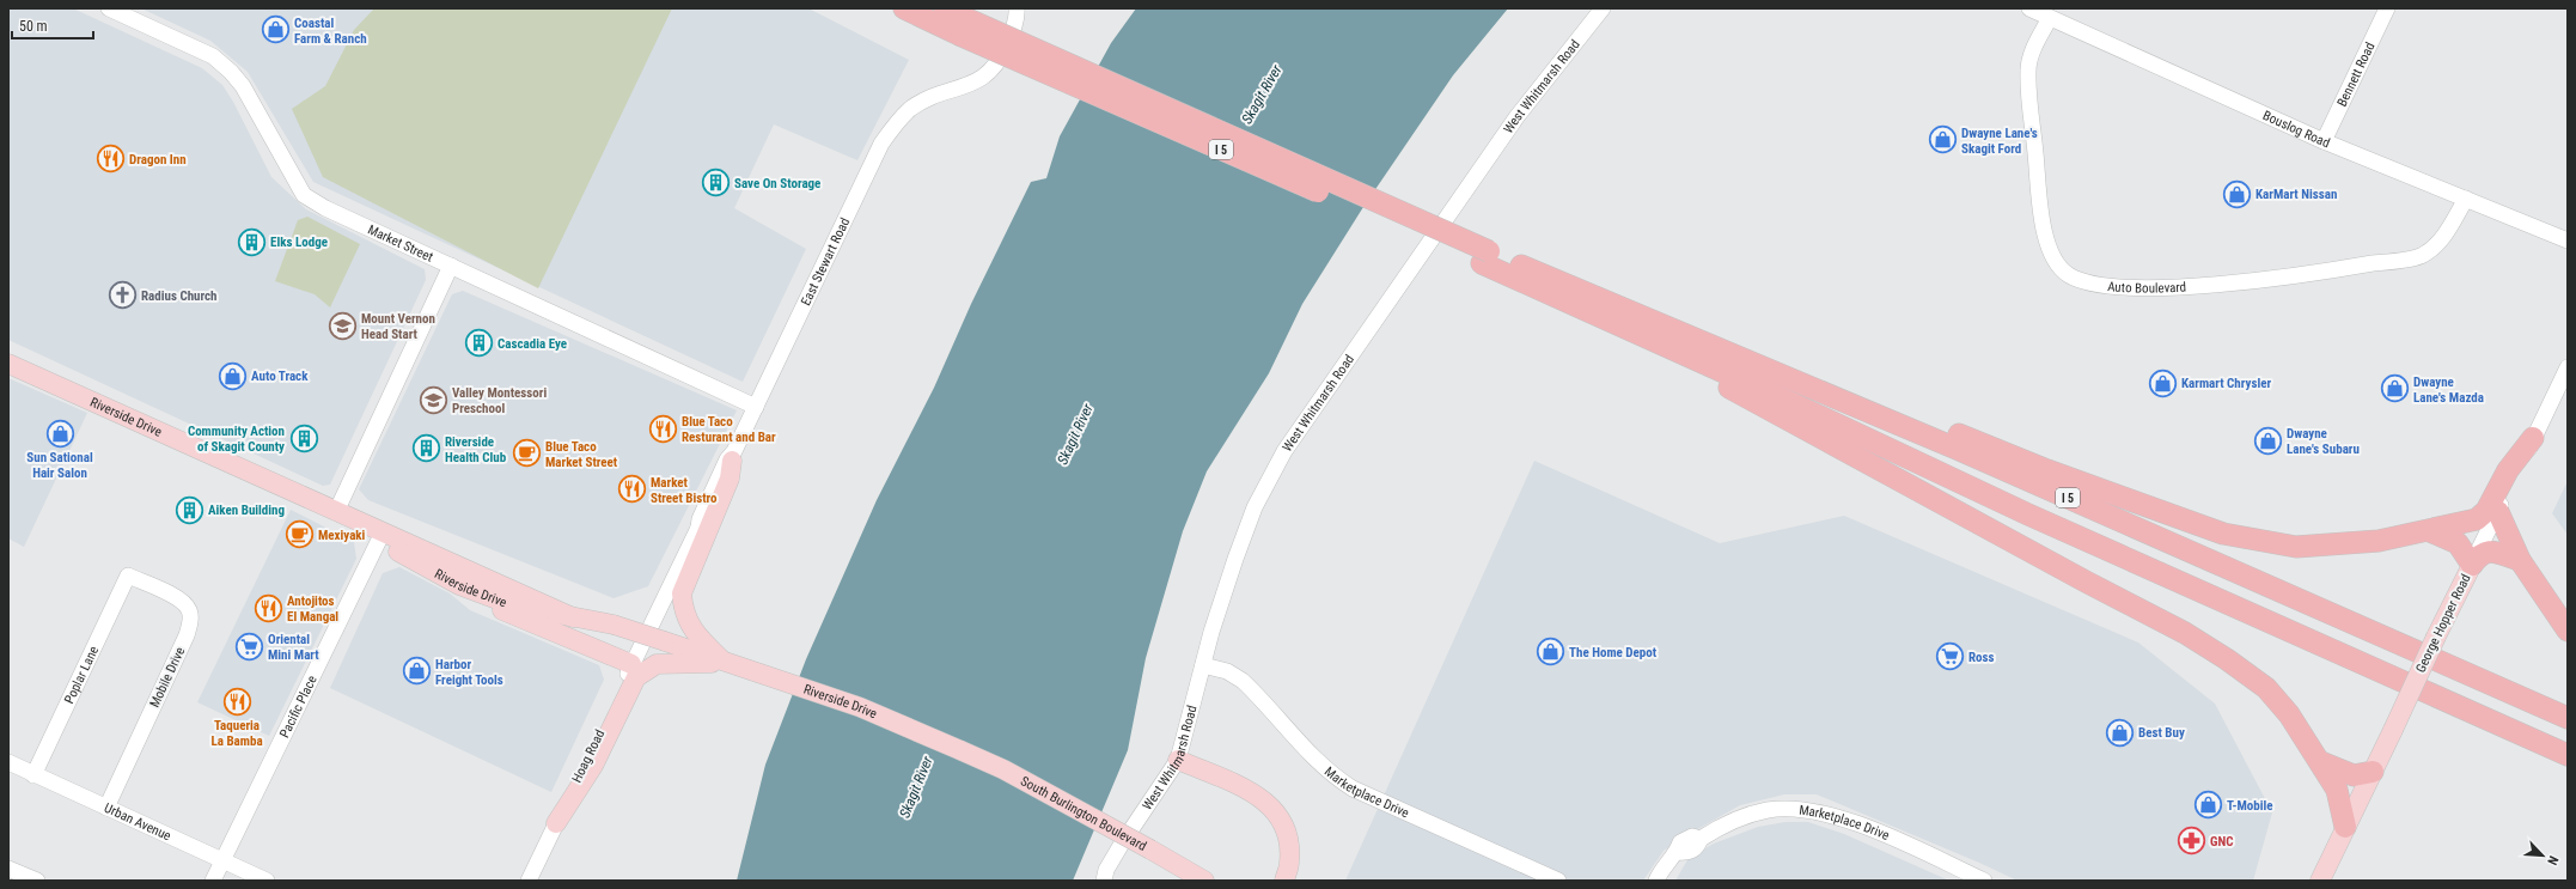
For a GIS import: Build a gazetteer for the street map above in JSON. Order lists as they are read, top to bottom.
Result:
{
  "streets": {
    "highway": ["I 5"],
    "main road": ["Riverside Drive", "George Hopper Road", "South Burlington Boulevard"],
    "street": [
      "Bennett Road",
      "West Whitmarsh Road",
      "Bouslog Road",
      "Market Street",
      "East Stewart Road",
      "Auto Boulevard",
      "Poplar Lane",
      "Mobile Drive",
      "Pacific Place",
      "Hoag Road",
      "Marketplace Drive",
      "Urban Avenue"
    ]
  },
  "crossings": [
    ["Bennett Road", "Bouslog Road"],
    ["West Whitmarsh Road", "Marketplace Drive"],
    ["Bouslog Road", "Auto Boulevard"],
    ["Market Street", "East Stewart Road"],
    ["East Stewart Road", "Hoag Road"],
    ["Riverside Drive", "Pacific Place"],
    ["Riverside Drive", "South Burlington Boulevard"],
    ["Poplar Lane", "Mobile Drive"],
    ["Poplar Lane", "Urban Avenue"],
    ["Mobile Drive", "Urban Avenue"],
    ["Pacific Place", "Urban Avenue"]
  ],
  "water": ["Skagit River"],
  "places": {
    "shop": [
      "Coastal Farm & Ranch",
      "Dwayne Lane's Skagit Ford",
      "KarMart Nissan",
      "Auto Track",
      "Karmart Chrysler",
      "Dwayne Lane's Mazda",
      "Sun Sational Hair Salon",
      "Dwayne Lane's Subaru",
      "The Home Depot",
      "Harbor Freight Tools",
      "Best Buy",
      "T-Mobile"
    ],
    "restaurant": [
      "Dragon Inn",
      "Blue Taco Resturant and Bar",
      "Market Street Bistro",
      "Antojitos El Mangal",
      "Taqueria La Bamba"
    ],
    "building": [
      "Save On Storage",
      "Elks Lodge",
      "Cascadia Eye",
      "Community Action of Skagit County",
      "Riverside Health Club",
      "Aiken Building"
    ],
    "church": ["Radius Church"],
    "school or university": ["Mount Vernon Head Start", "Valley Montessori Preschool"],
    "cafe": ["Blue Taco Market Street", "Mexiyaki"],
    "supermarket": ["Oriental Mini Mart", "Ross"],
    "pharmacy": ["GNC"]
  },
  "scale_bar": "50 m",
  "north": "bottom right"
}
